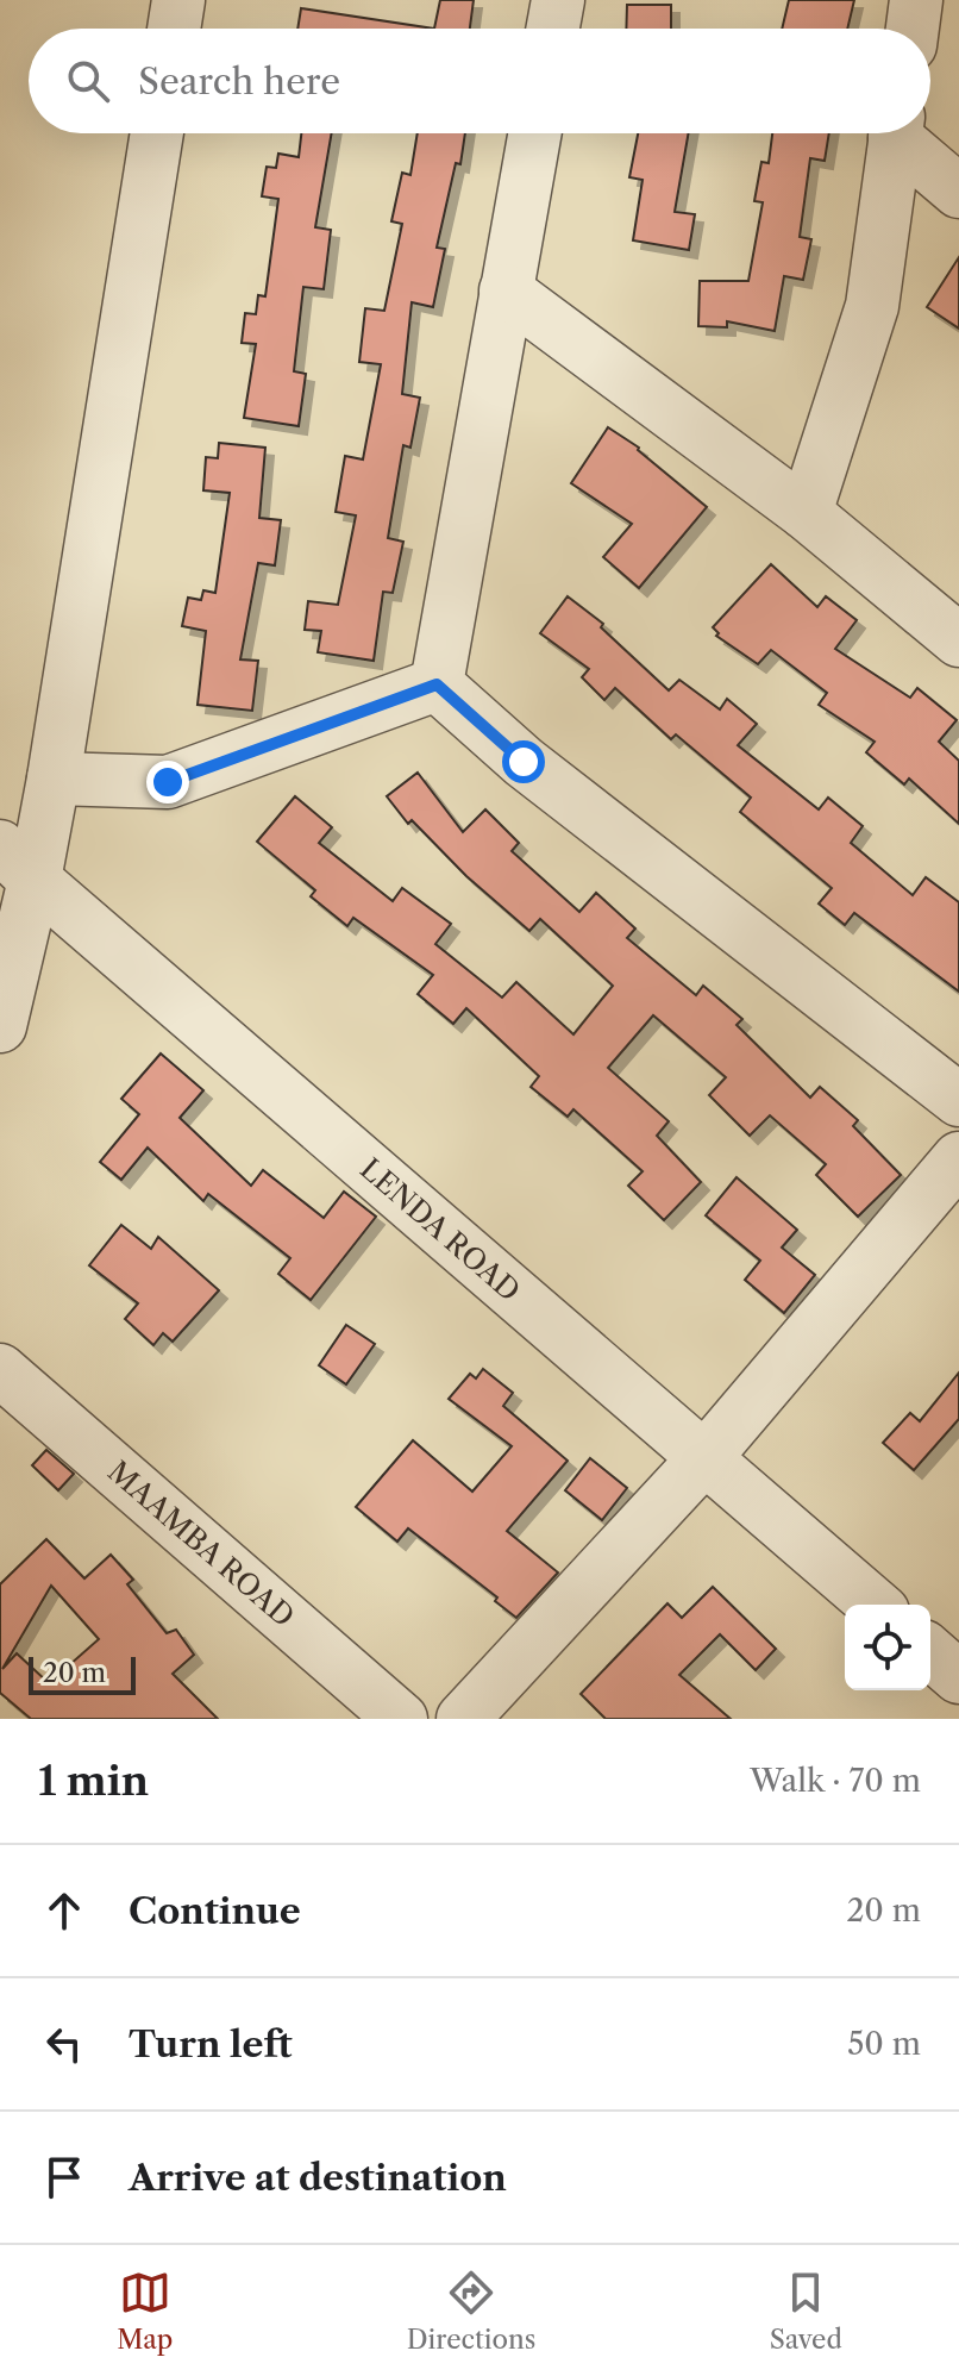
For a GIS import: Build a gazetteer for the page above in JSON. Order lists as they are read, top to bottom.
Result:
{
  "streets": {
    "street": ["LENDA ROAD", "MAAMBA ROAD"]
  },
  "scale_bar": "20 m",
  "page": {
    "search": "Search here",
    "scale": "20 m",
    "heading": ["1 min", "Walk · 70 m"],
    "list": [
      ["Continue", "20 m"],
      ["Turn left", "50 m"],
      "Arrive at destination"
    ],
    "nav": ["Map", "Directions", "Saved"]
  }
}
